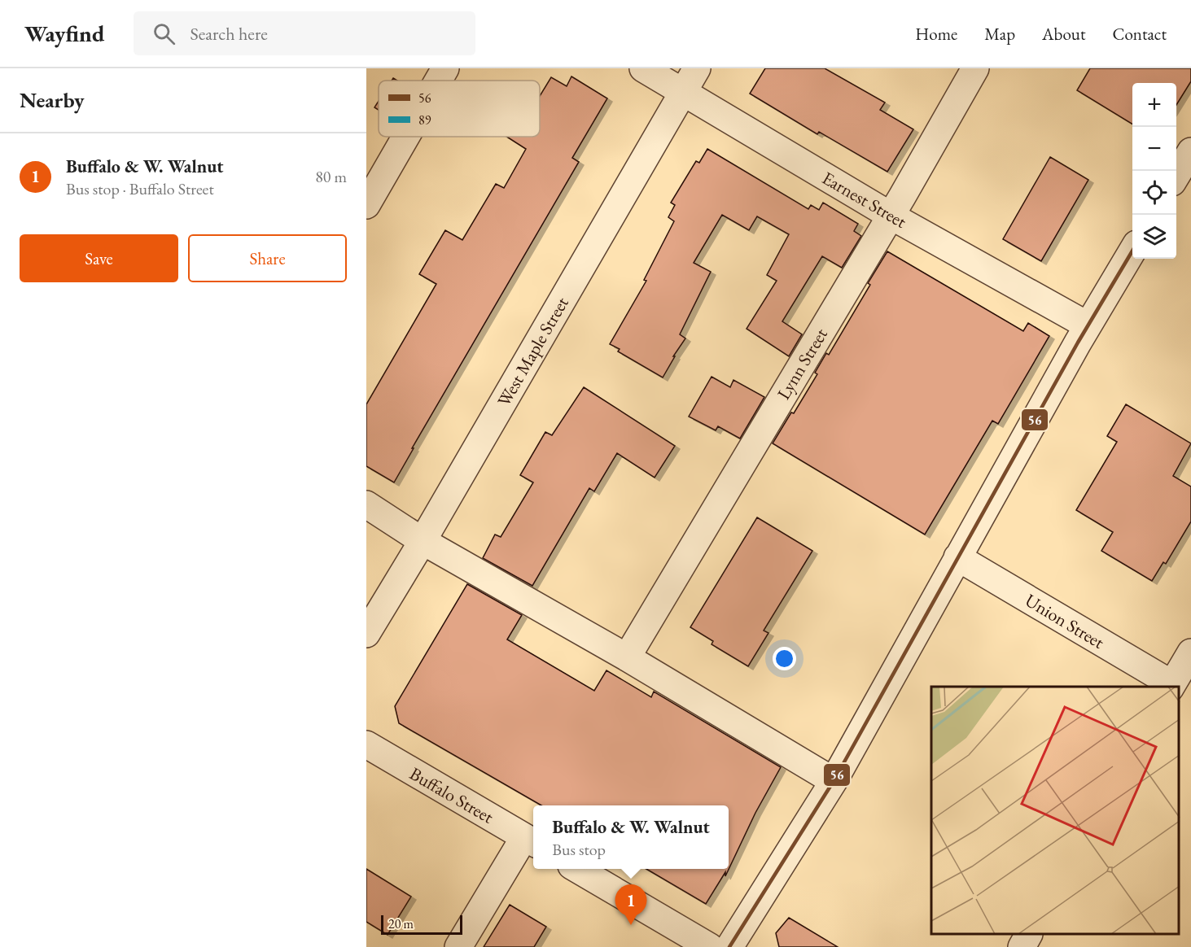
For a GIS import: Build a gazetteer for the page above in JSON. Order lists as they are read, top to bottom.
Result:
{
  "streets": {
    "street": [
      "Earnest Street",
      "West Maple Street",
      "Lynn Street",
      "Union Street",
      "Buffalo Street"
    ]
  },
  "crossings": [
    ["Earnest Street", "West Maple Street"],
    ["Earnest Street", "Lynn Street"]
  ],
  "lines": ["transit line 56"],
  "legend": ["56", "89"],
  "scale_bar": "20 m",
  "page": {
    "header": "Wayfind",
    "search": "Search here",
    "nav": [
      "Home",
      "Map",
      "About",
      "Contact"
    ],
    "heading": "Nearby",
    "map_buttons": ["+", "−"],
    "list": [
      {
        "mark": "1",
        "name": "Buffalo & W. Walnut",
        "note": "Bus stop · Buffalo Street",
        "value": "80 m"
      }
    ],
    "buttons": ["Save", "Share"],
    "popup": ["Buffalo & W. Walnut", "Bus stop"],
    "pins": "1",
    "scale": "20 m"
  }
}
